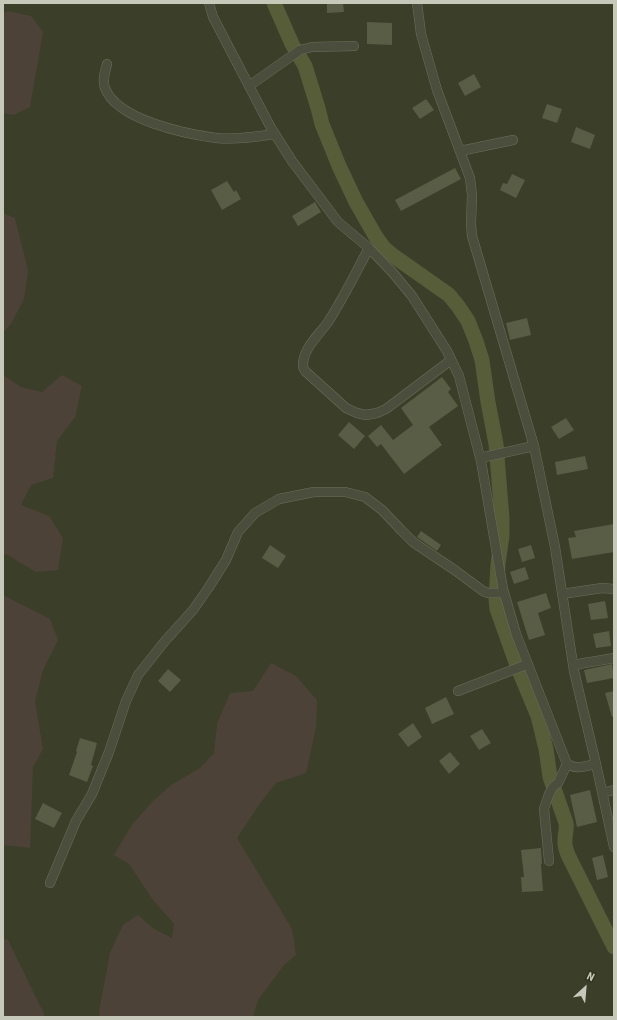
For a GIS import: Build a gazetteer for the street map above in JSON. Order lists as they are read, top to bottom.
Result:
{
  "north": "top right"
}
